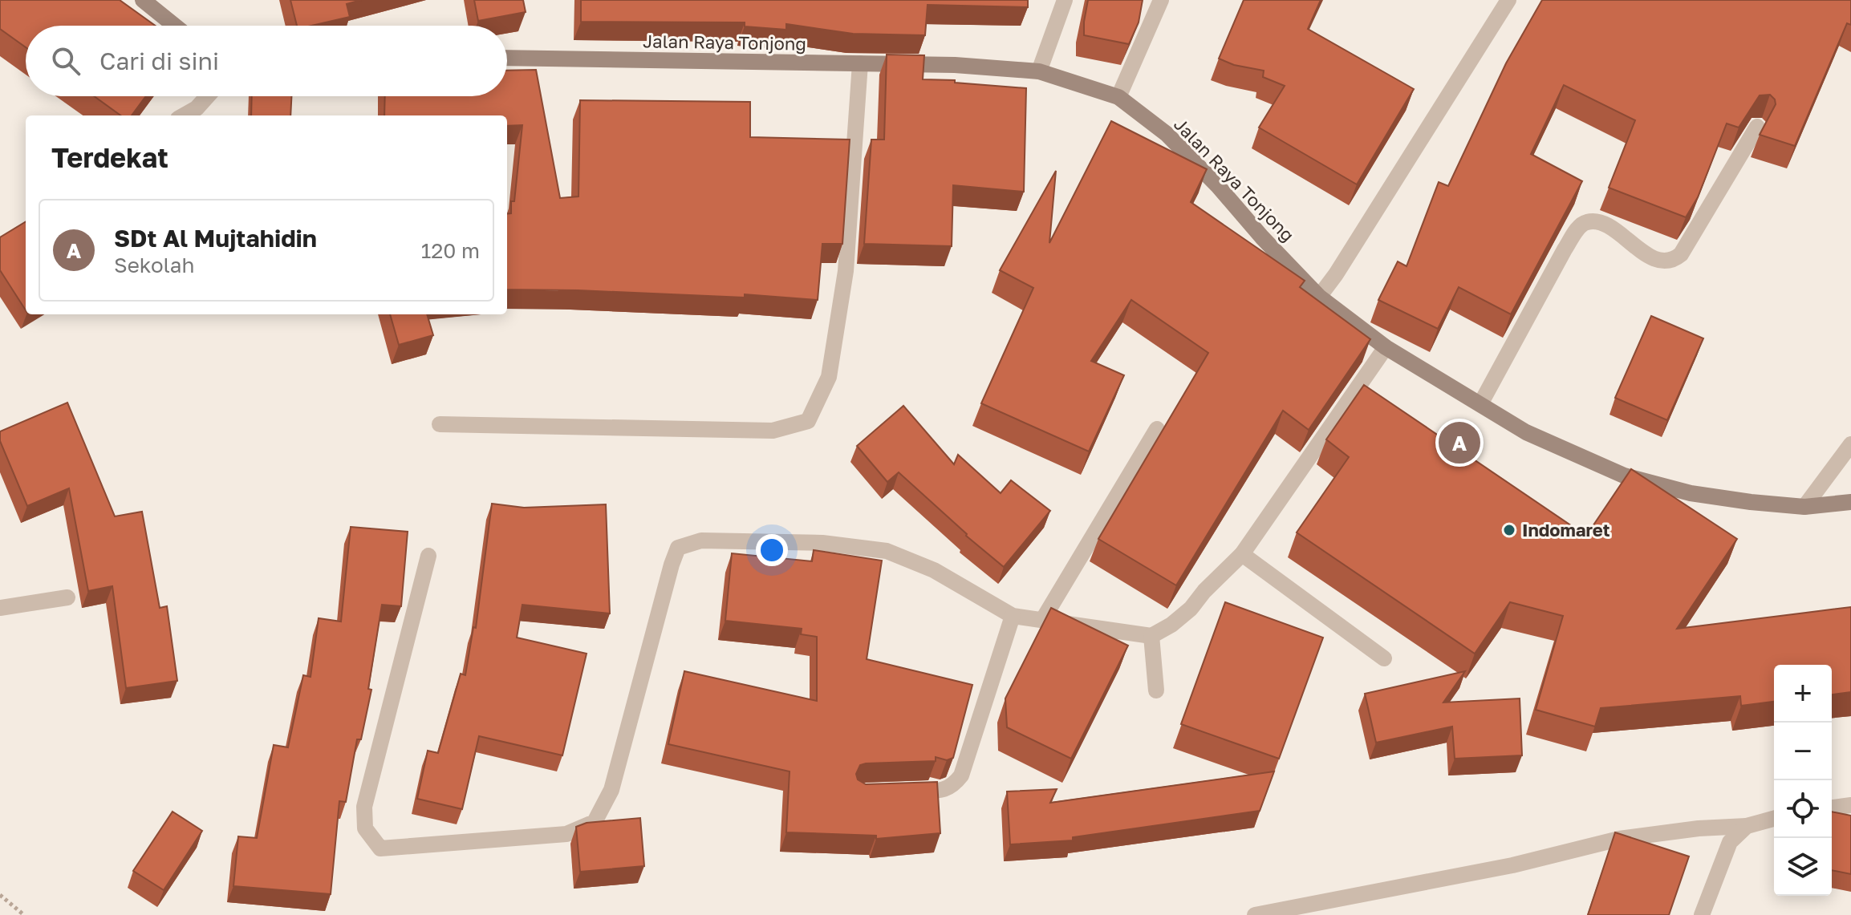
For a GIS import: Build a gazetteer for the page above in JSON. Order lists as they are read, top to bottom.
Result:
{
  "streets": {
    "main road": ["Jalan Raya Tonjong"]
  },
  "places": ["Indomaret"],
  "page": {
    "search": "Cari di sini",
    "heading": "Terdekat",
    "list": [
      {
        "mark": "A",
        "name": "SDt Al Mujtahidin",
        "note": "Sekolah",
        "value": "120 m"
      }
    ],
    "pins": "A",
    "map_buttons": ["+", "−"]
  }
}
